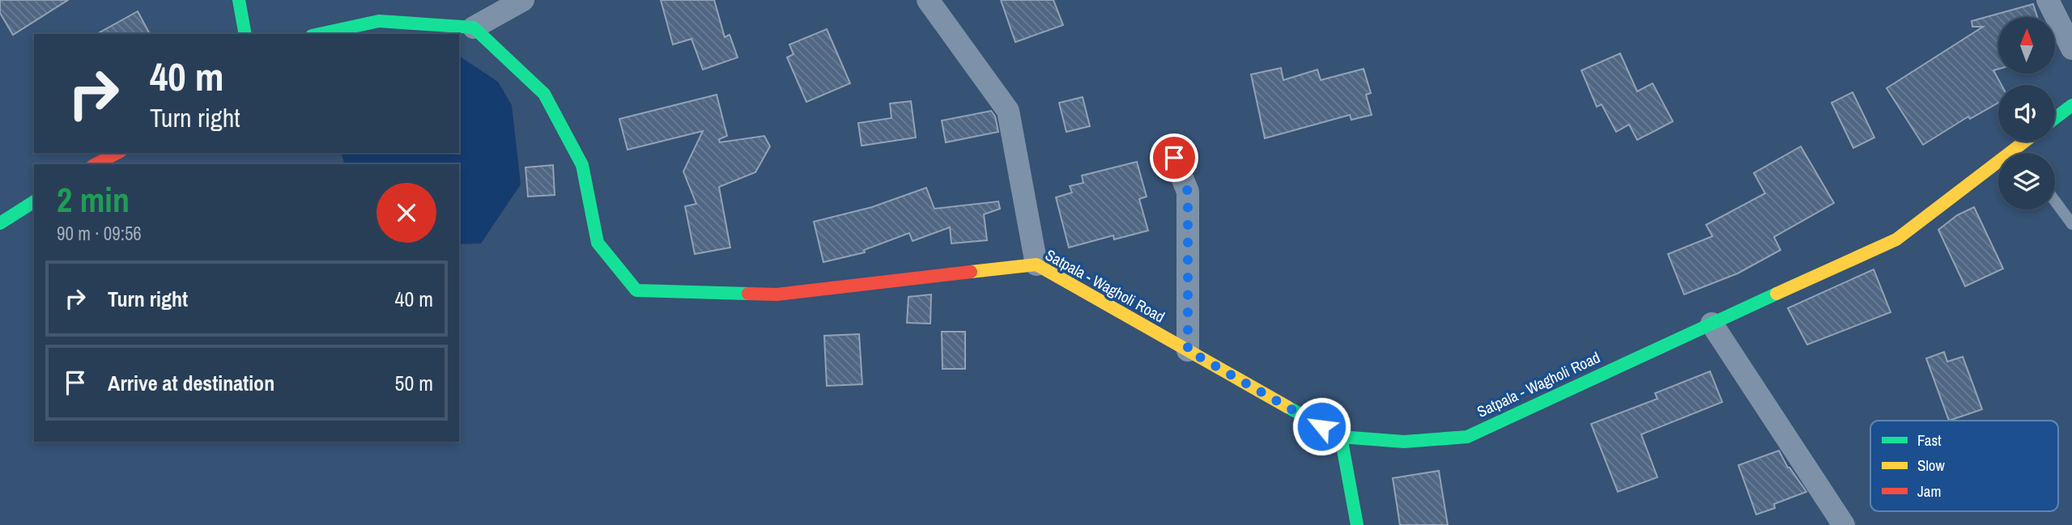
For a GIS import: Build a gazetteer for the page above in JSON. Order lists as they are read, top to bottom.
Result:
{
  "streets": {
    "main road": ["Satpala - Wagholi Road"]
  },
  "legend": ["Fast", "Slow", "Jam"],
  "north": "top",
  "page": {
    "turn": ["40 m", "Turn right"],
    "heading": ["2 min", "90 m · 09:56"],
    "list": [
      {
        "name": "Turn right",
        "value": "40 m"
      },
      {
        "name": "Arrive at destination",
        "value": "50 m"
      }
    ]
  }
}
